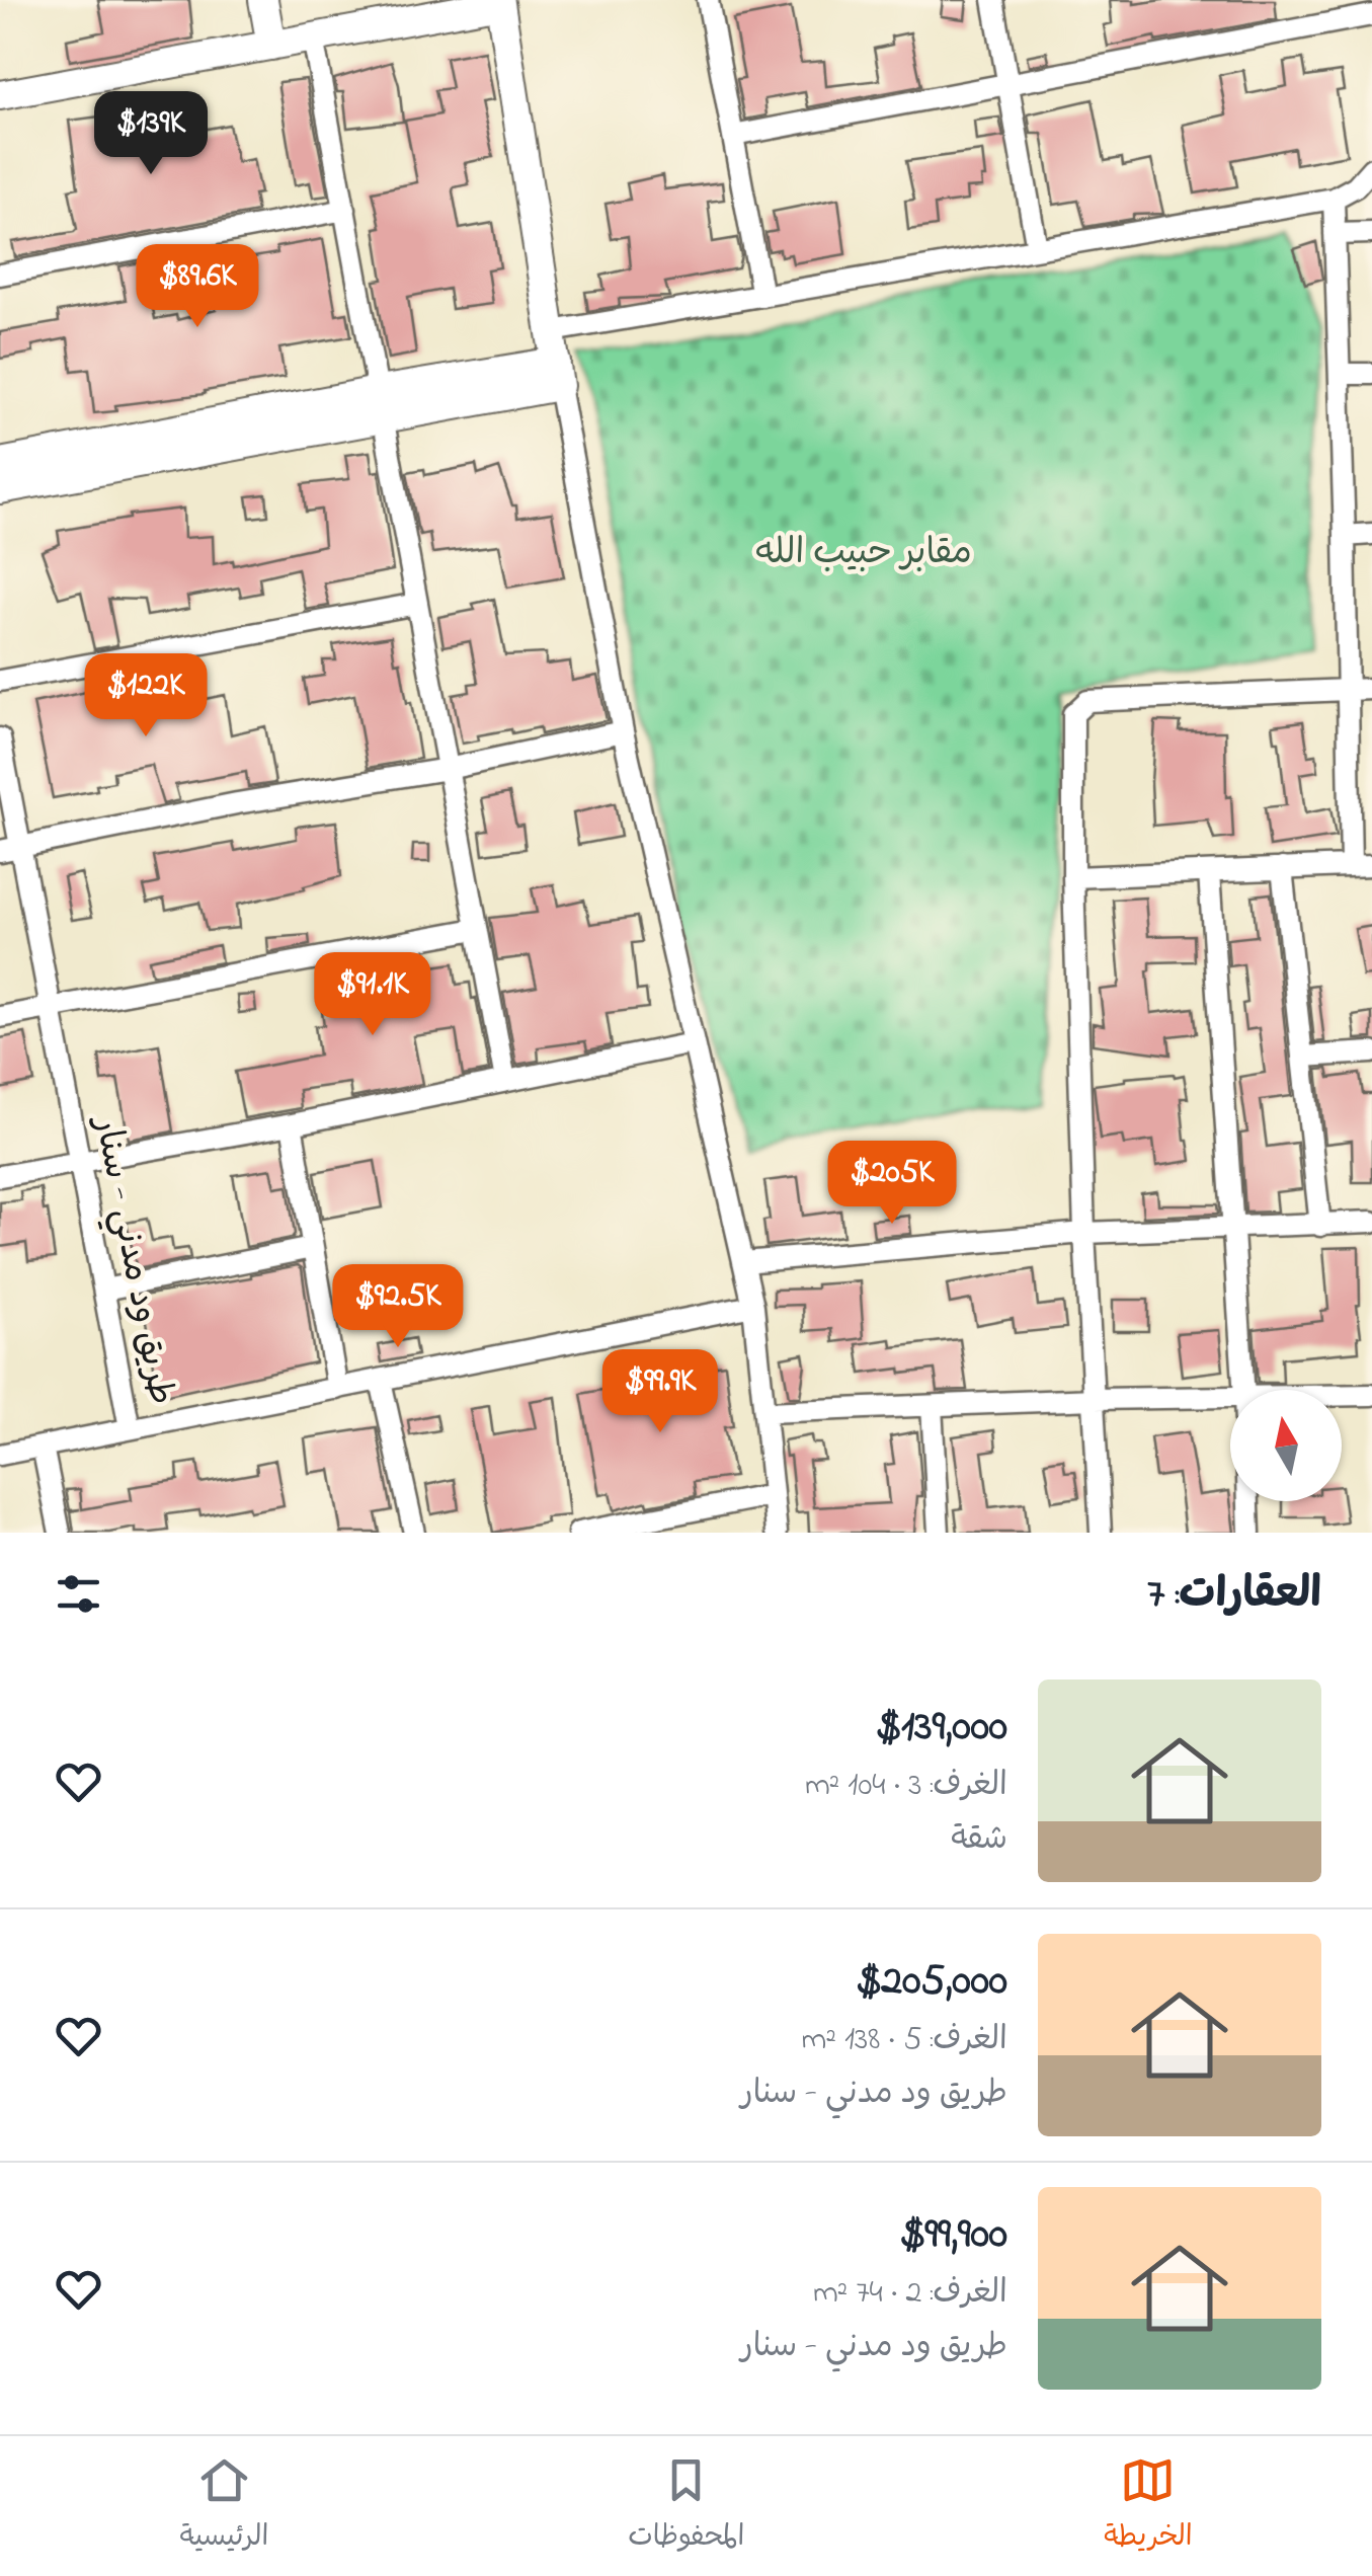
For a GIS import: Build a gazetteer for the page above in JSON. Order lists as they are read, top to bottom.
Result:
{
  "streets": {
    "street": ["طريق ود مدني - سنار"]
  },
  "parks": ["مقابر حبيب الله"],
  "north": "top",
  "page": {
    "price": [
      "$139K",
      "$89.6K",
      "$122K",
      "$91.1K",
      "$205K",
      "$92.5K",
      "$99.9K"
    ],
    "heading": "العقارات: 7",
    "list": [
      {
        "name": "$139,000",
        "note": "الغرف: 3 · 104 m² · شقة"
      },
      {
        "name": "$205,000",
        "note": "الغرف: 5 · 138 m² · طريق ود مدني - سنار"
      },
      {
        "name": "$99,900",
        "note": "الغرف: 2 · 74 m² · طريق ود مدني - سنار"
      }
    ],
    "tabs": ["الخريطة", "المحفوظات", "الرئيسية"]
  }
}
